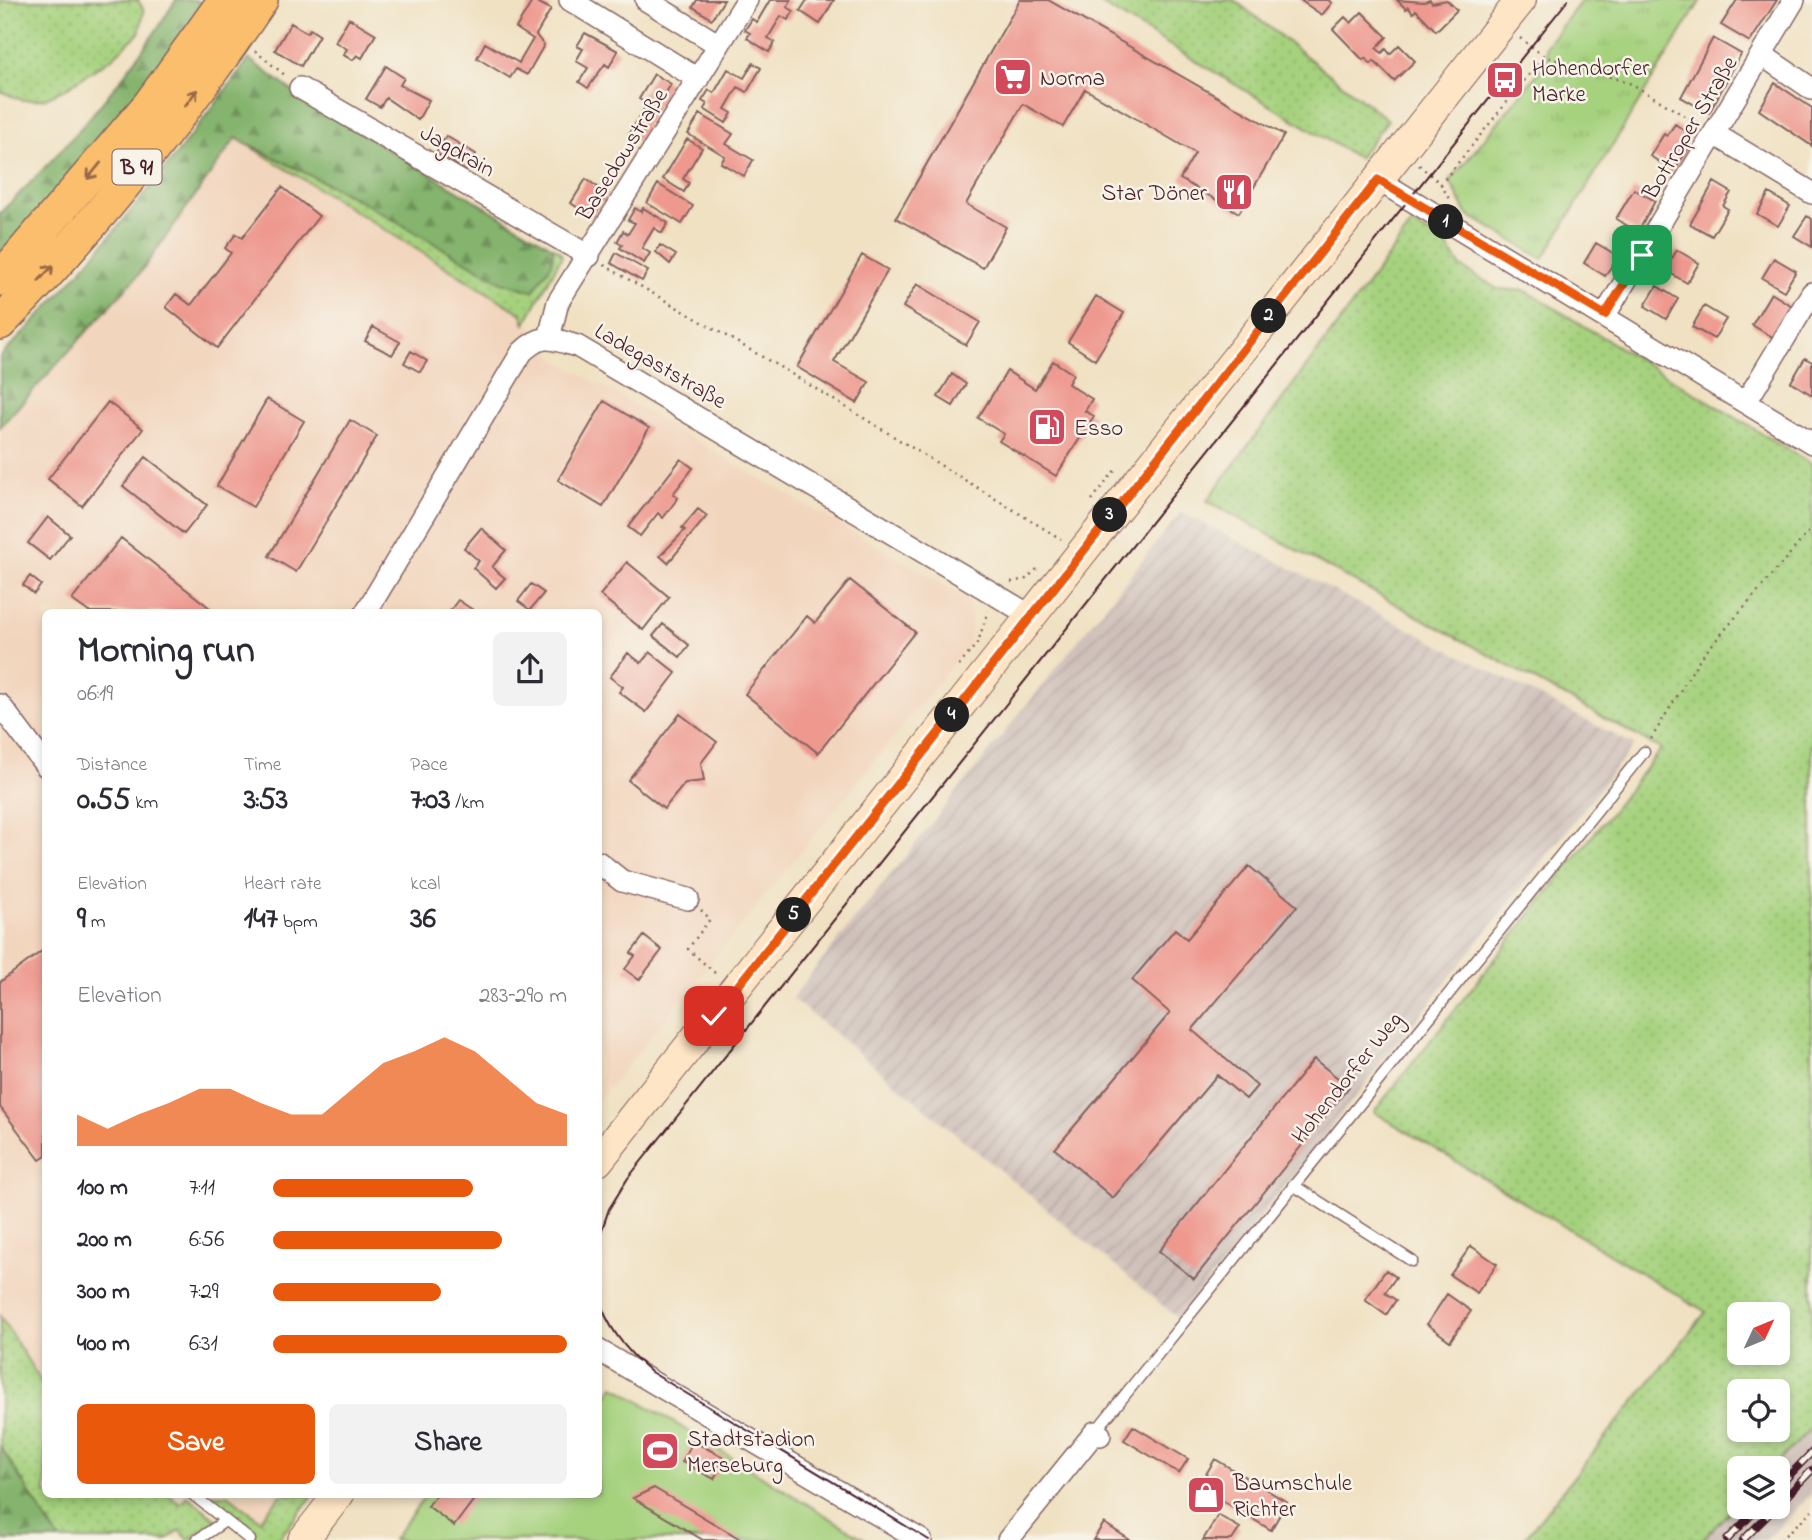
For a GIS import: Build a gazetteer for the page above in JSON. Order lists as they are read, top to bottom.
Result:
{
  "streets": {
    "main road": ["B 91"],
    "street": [
      "Bottroper Straße",
      "Jagdrain",
      "Basedowstraße",
      "Ladegaststraße"
    ],
    "lane": ["Hohendorfer Weg"]
  },
  "crossings": [
    ["Jagdrain", "Basedowstraße"],
    ["Basedowstraße", "Ladegaststraße"]
  ],
  "places": {
    "supermarket": ["Norma"],
    "bus stop": ["Hohendorfer Marke"],
    "restaurant": ["Star Döner"],
    "fuel station": ["Esso"],
    "sports": ["Stadtstadion Merseburg"],
    "shop": ["Baumschule Richter"]
  },
  "north": "top right",
  "page": {
    "pins": [
      "1",
      "2",
      "3",
      "4",
      "5"
    ],
    "heading": ["Morning run", "06:19"],
    "stats": [
      ["Distance", "0.55 km"],
      ["Time", "3:53"],
      ["Pace", "7:03 /km"],
      ["Elevation", "9 m"],
      ["Heart rate", "147 bpm"],
      ["kcal", "36"]
    ],
    "chart": ["Elevation", "283–290 m"],
    "list": [
      {
        "name": "100 m",
        "note": "7:11"
      },
      {
        "name": "200 m",
        "note": "6:56"
      },
      {
        "name": "300 m",
        "note": "7:29"
      },
      {
        "name": "400 m",
        "note": "6:31"
      }
    ],
    "buttons": ["Save", "Share"]
  }
}
